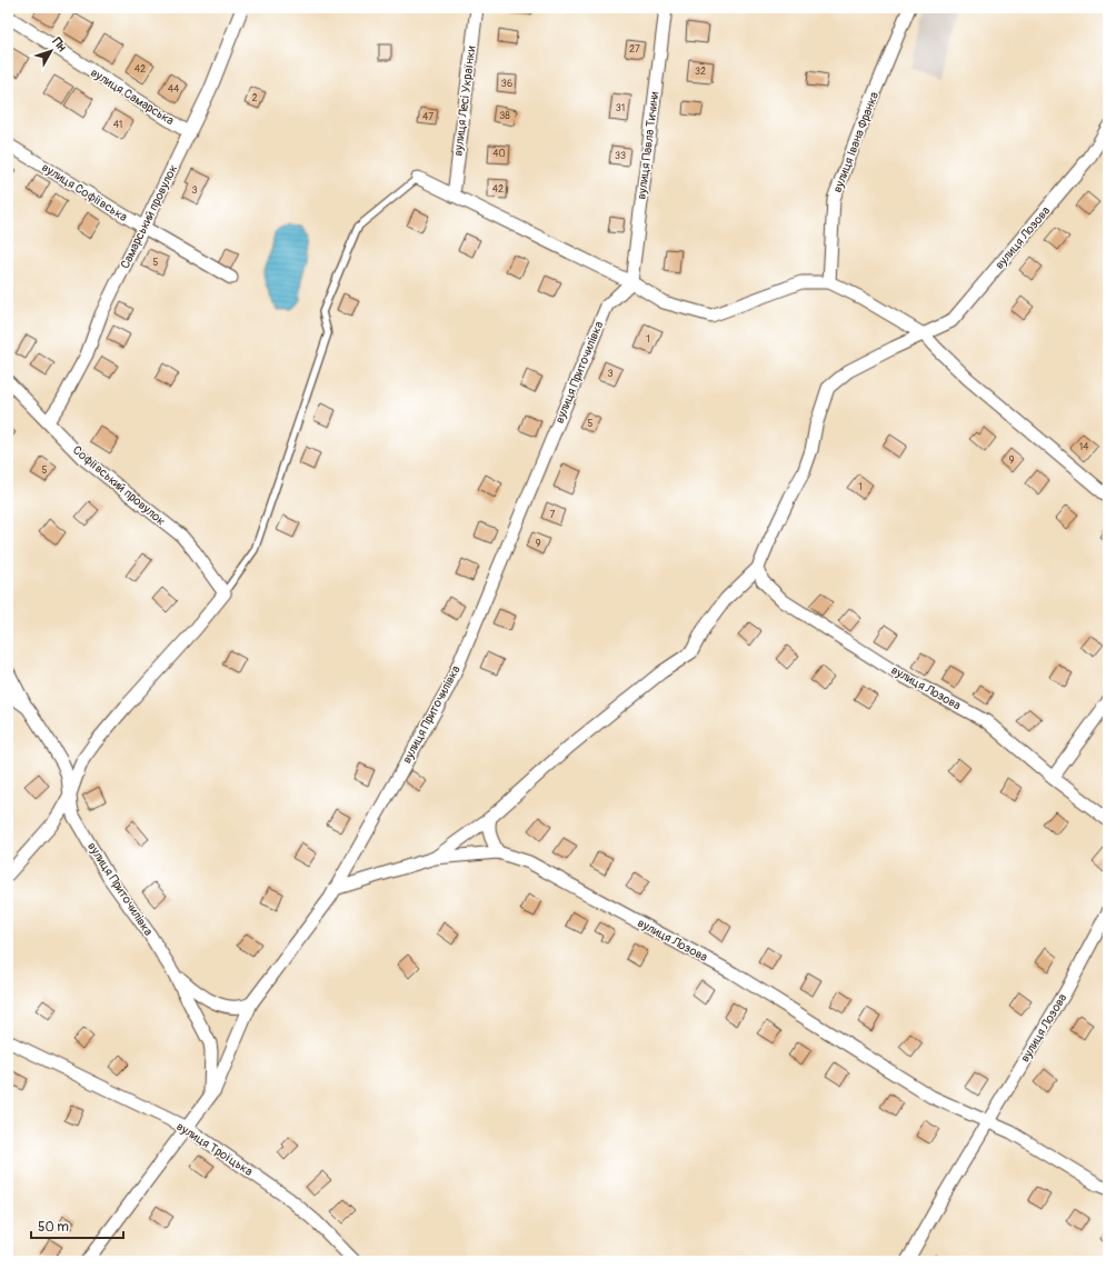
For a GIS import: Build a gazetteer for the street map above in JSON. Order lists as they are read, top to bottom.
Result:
{
  "streets": {
    "street": [
      "вулиця Самарська",
      "вулиця Лесі Українки",
      "вулиця Івана Франка",
      "вулиця Павла Тичини",
      "вулиця Софіївська",
      "Самарський провулок",
      "вулиця Лозова",
      "вулиця Приточилівка",
      "Софіївський провулок",
      "вулиця Троїцька"
    ]
  },
  "crossings": [
    ["вулиця Самарська", "Самарський провулок"],
    ["вулиця Павла Тичини", "вулиця Приточилівка"],
    ["вулиця Софіївська", "Самарський провулок"],
    ["Самарський провулок", "Софіївський провулок"],
    ["вулиця Лозова", "вулиця Приточилівка"],
    ["вулиця Приточилівка", "вулиця Троїцька"]
  ],
  "house_numbers": [
    "27",
    "42",
    "32",
    "36",
    "44",
    "2",
    "31",
    "38",
    "47",
    "41",
    "40",
    "33",
    "42",
    "3",
    "5",
    "1",
    "3",
    "5",
    "14",
    "9",
    "5",
    "1",
    "7",
    "9"
  ],
  "scale_bar": "50 m",
  "north": "top right"
}
